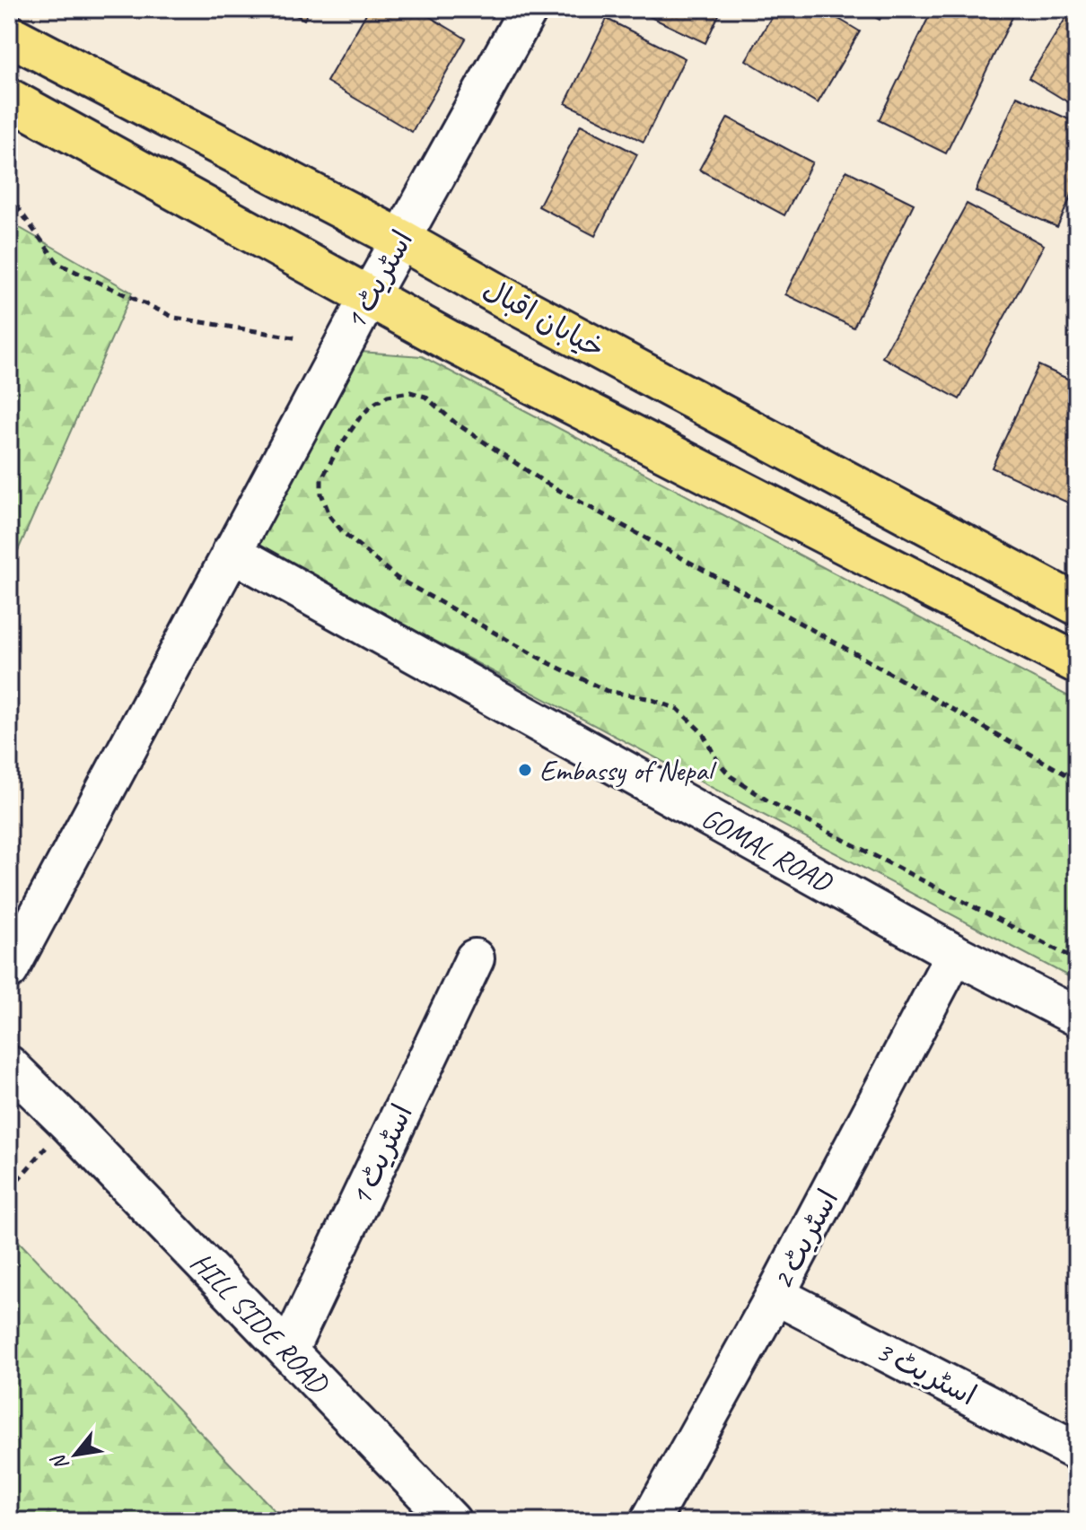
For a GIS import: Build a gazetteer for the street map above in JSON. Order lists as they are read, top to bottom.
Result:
{
  "streets": {
    "main road": ["خیابان اقبال"],
    "street": [
      "اسٹریٹ 1",
      "GOMAL ROAD",
      "اسٹریٹ 2",
      "HILL SIDE ROAD",
      "اسٹریٹ 3"
    ]
  },
  "crossings": [
    ["اسٹریٹ 1", "خیابان اقبال"],
    ["اسٹریٹ 1", "GOMAL ROAD"],
    ["اسٹریٹ 1", "HILL SIDE ROAD"],
    ["GOMAL ROAD", "اسٹریٹ 2"],
    ["اسٹریٹ 2", "اسٹریٹ 3"]
  ],
  "places": ["Embassy of Nepal"],
  "north": "bottom left"
}
